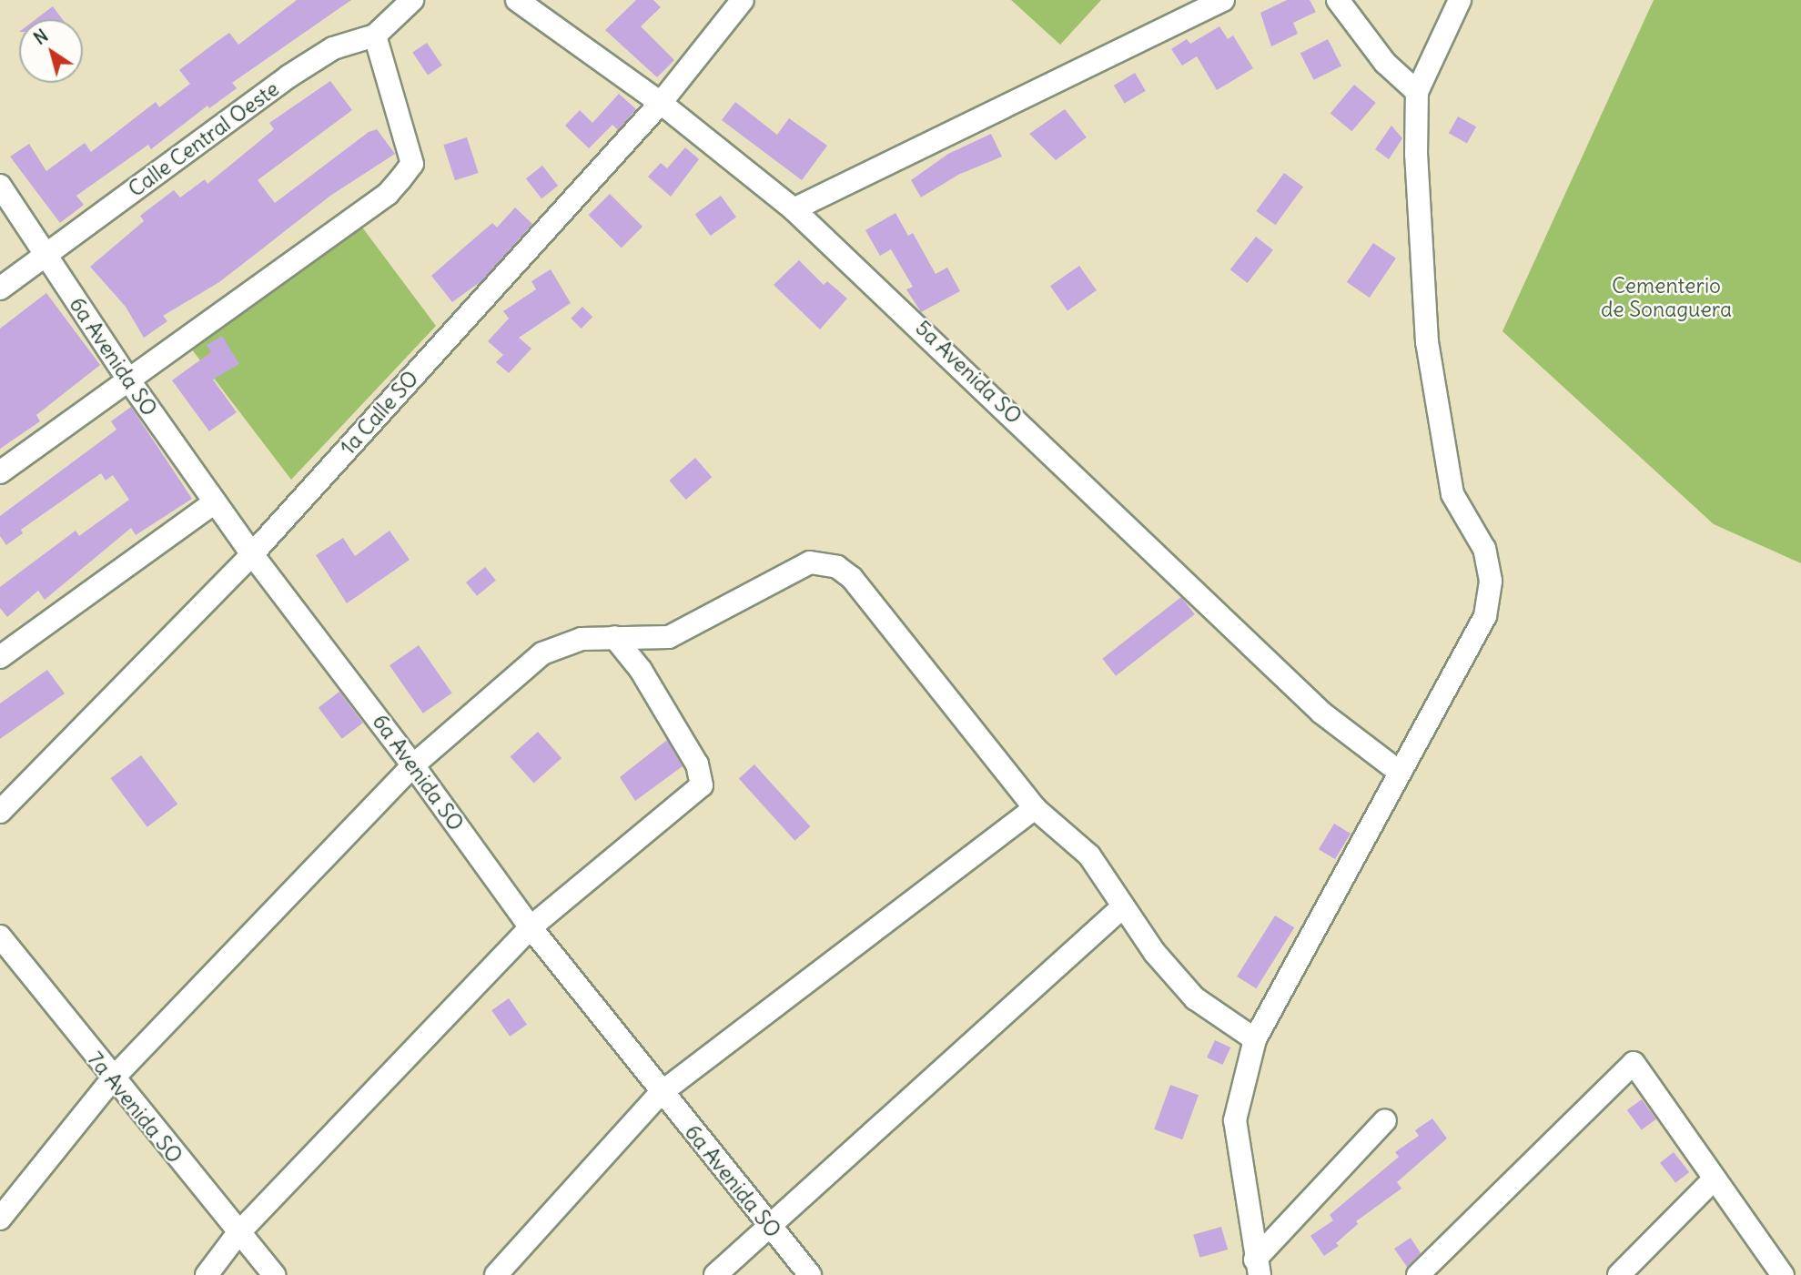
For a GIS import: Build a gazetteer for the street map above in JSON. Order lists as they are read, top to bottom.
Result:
{
  "streets": {
    "street": [
      "Calle Central Oeste",
      "6a Avenida SO",
      "5a Avenida SO",
      "1a Calle SO",
      "7a Avenida SO"
    ]
  },
  "crossings": [
    ["Calle Central Oeste", "6a Avenida SO"],
    ["6a Avenida SO", "1a Calle SO"],
    ["5a Avenida SO", "1a Calle SO"]
  ],
  "parks": ["Cementerio de Sonaguera"],
  "north": "top left"
}
